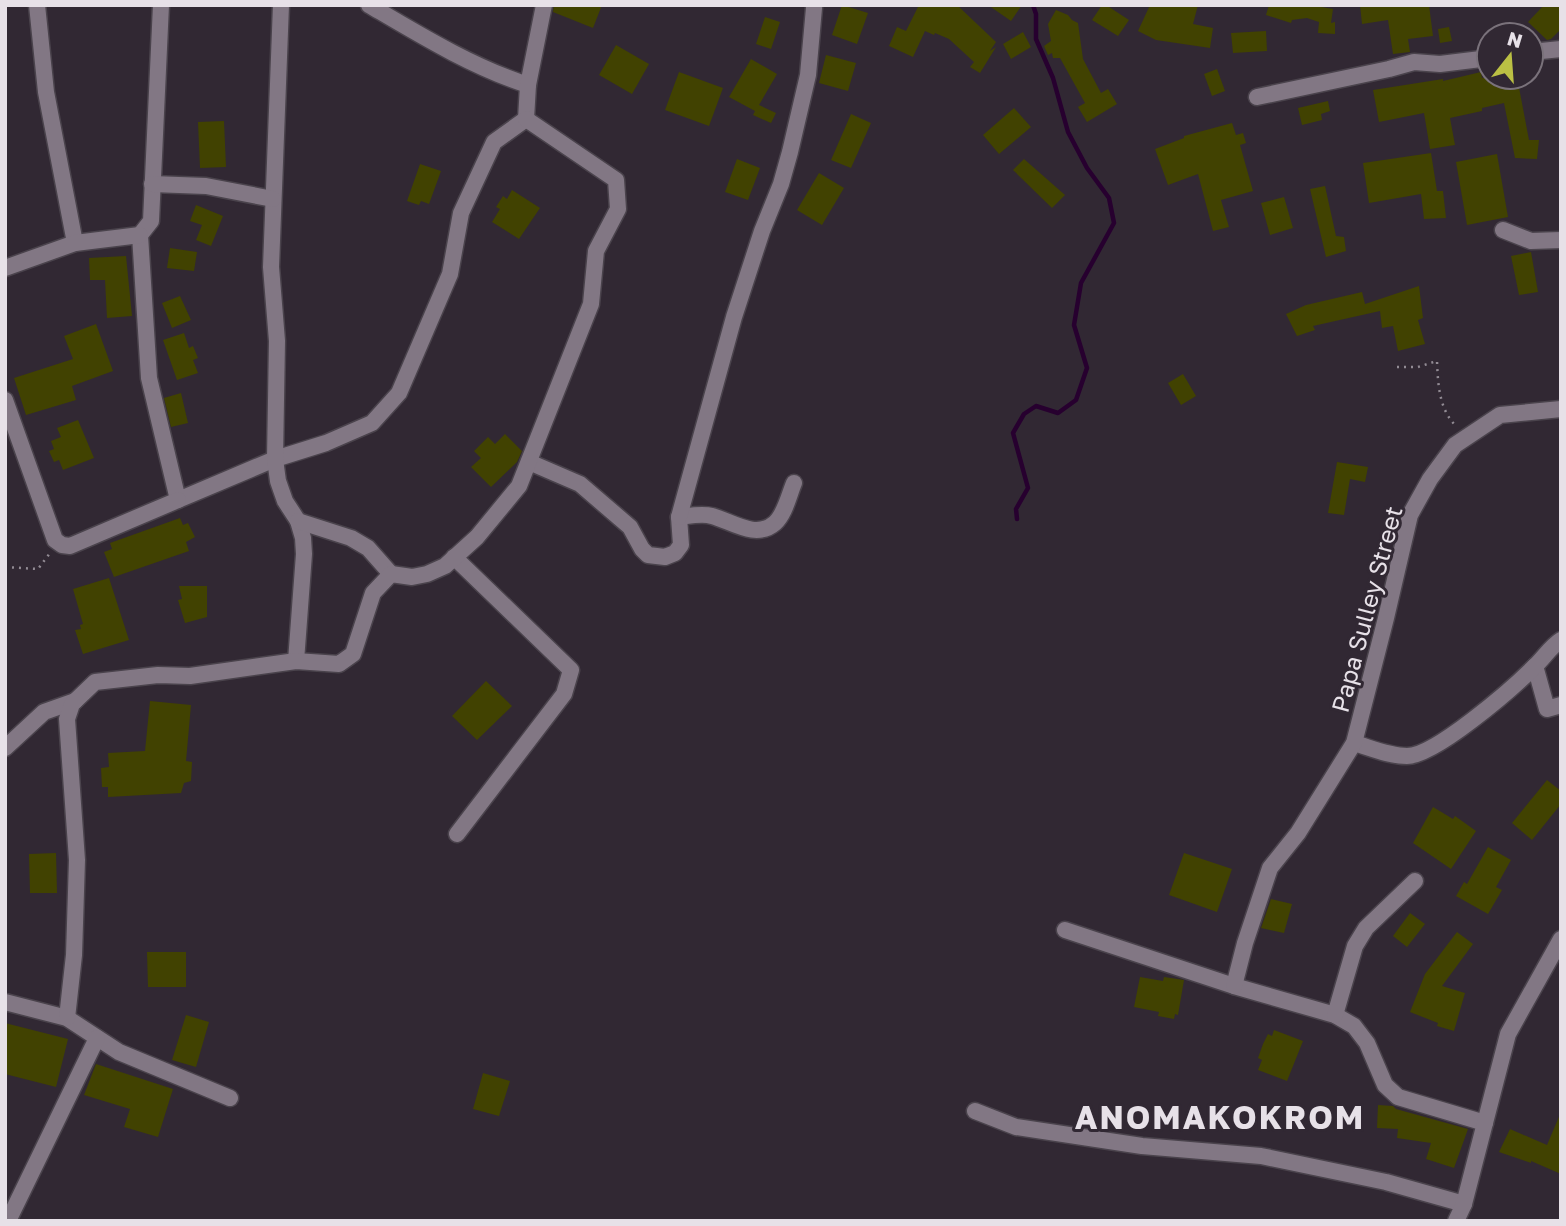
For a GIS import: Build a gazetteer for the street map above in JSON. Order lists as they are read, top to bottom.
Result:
{
  "streets": {
    "street": ["Papa Sulley Street"]
  },
  "districts": ["ANOMAKOKROM"],
  "north": "top"
}
